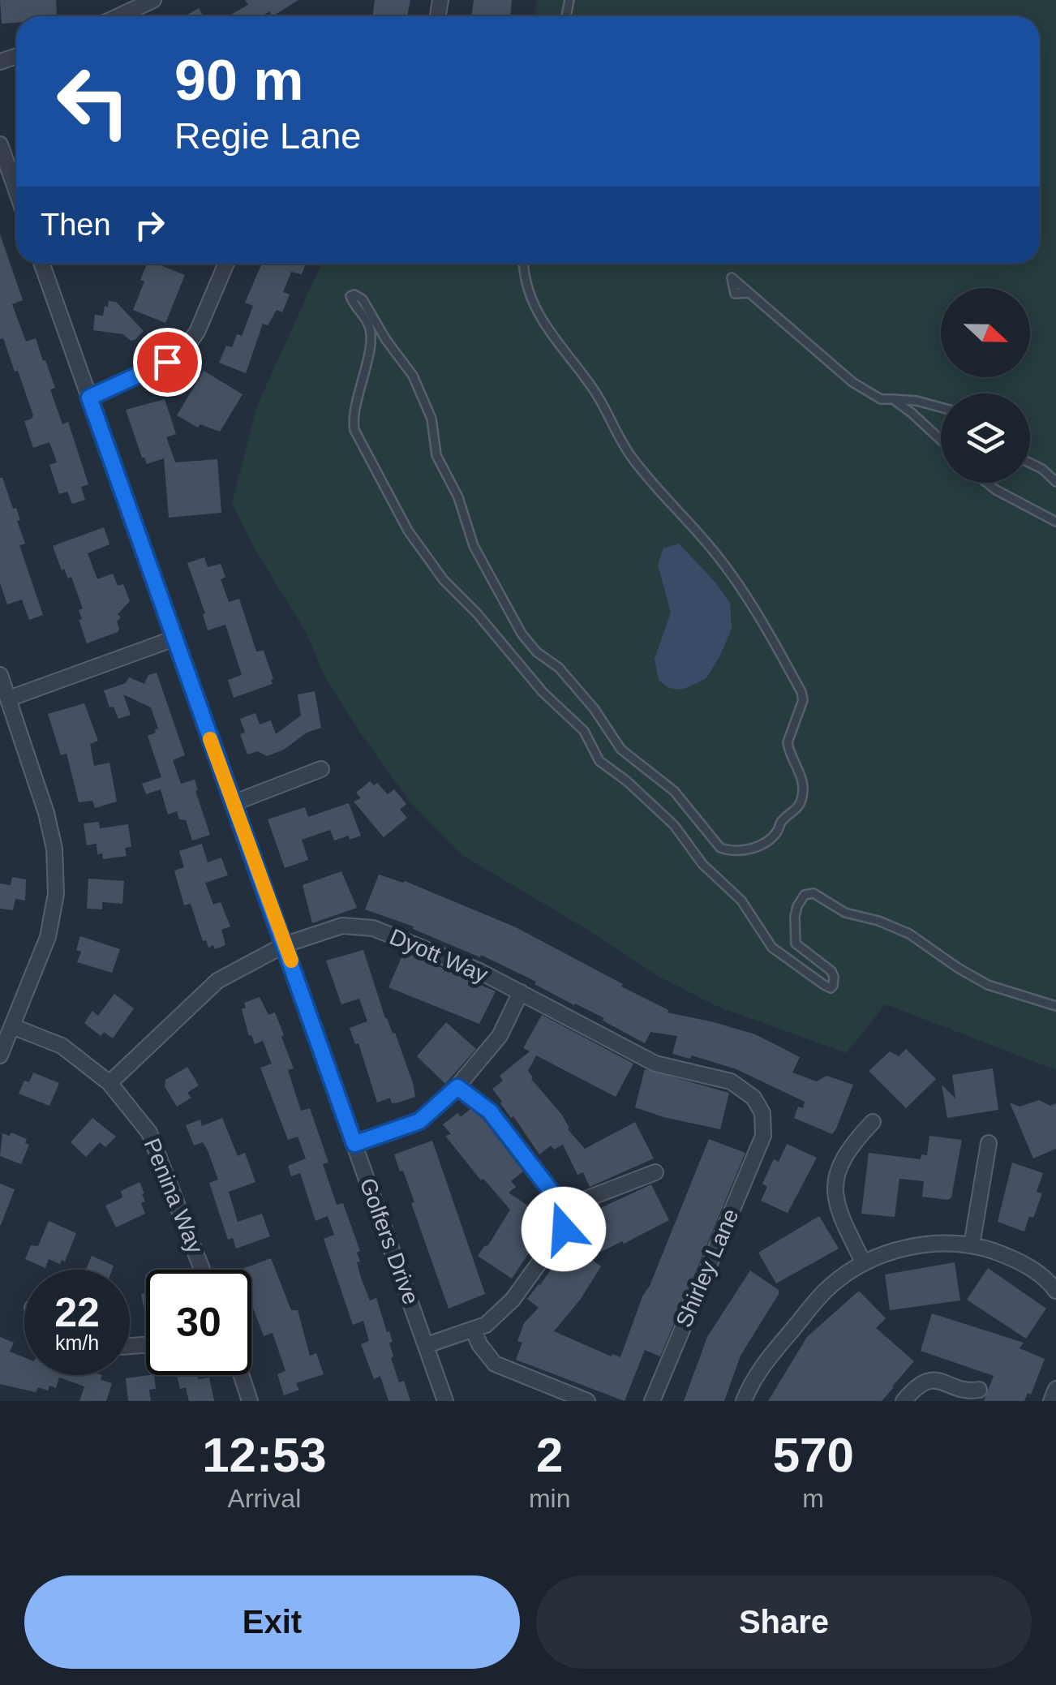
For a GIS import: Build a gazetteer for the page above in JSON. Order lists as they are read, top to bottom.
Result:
{
  "streets": {
    "street": [
      "Dyott Way",
      "Penina Way",
      "Golfers Drive",
      "Shirley Lane"
    ]
  },
  "crossings": [
    ["Dyott Way", "Penina Way"],
    ["Dyott Way", "Golfers Drive"],
    ["Dyott Way", "Shirley Lane"]
  ],
  "north": "right",
  "page": {
    "turn": ["90 m", "Regie Lane"],
    "then": "Then",
    "speed": "22 km/h",
    "limit": "30",
    "eta": [
      "12:53",
      "Arrival",
      "2",
      "min",
      "570",
      "m"
    ],
    "buttons": ["Exit", "Share"]
  }
}
